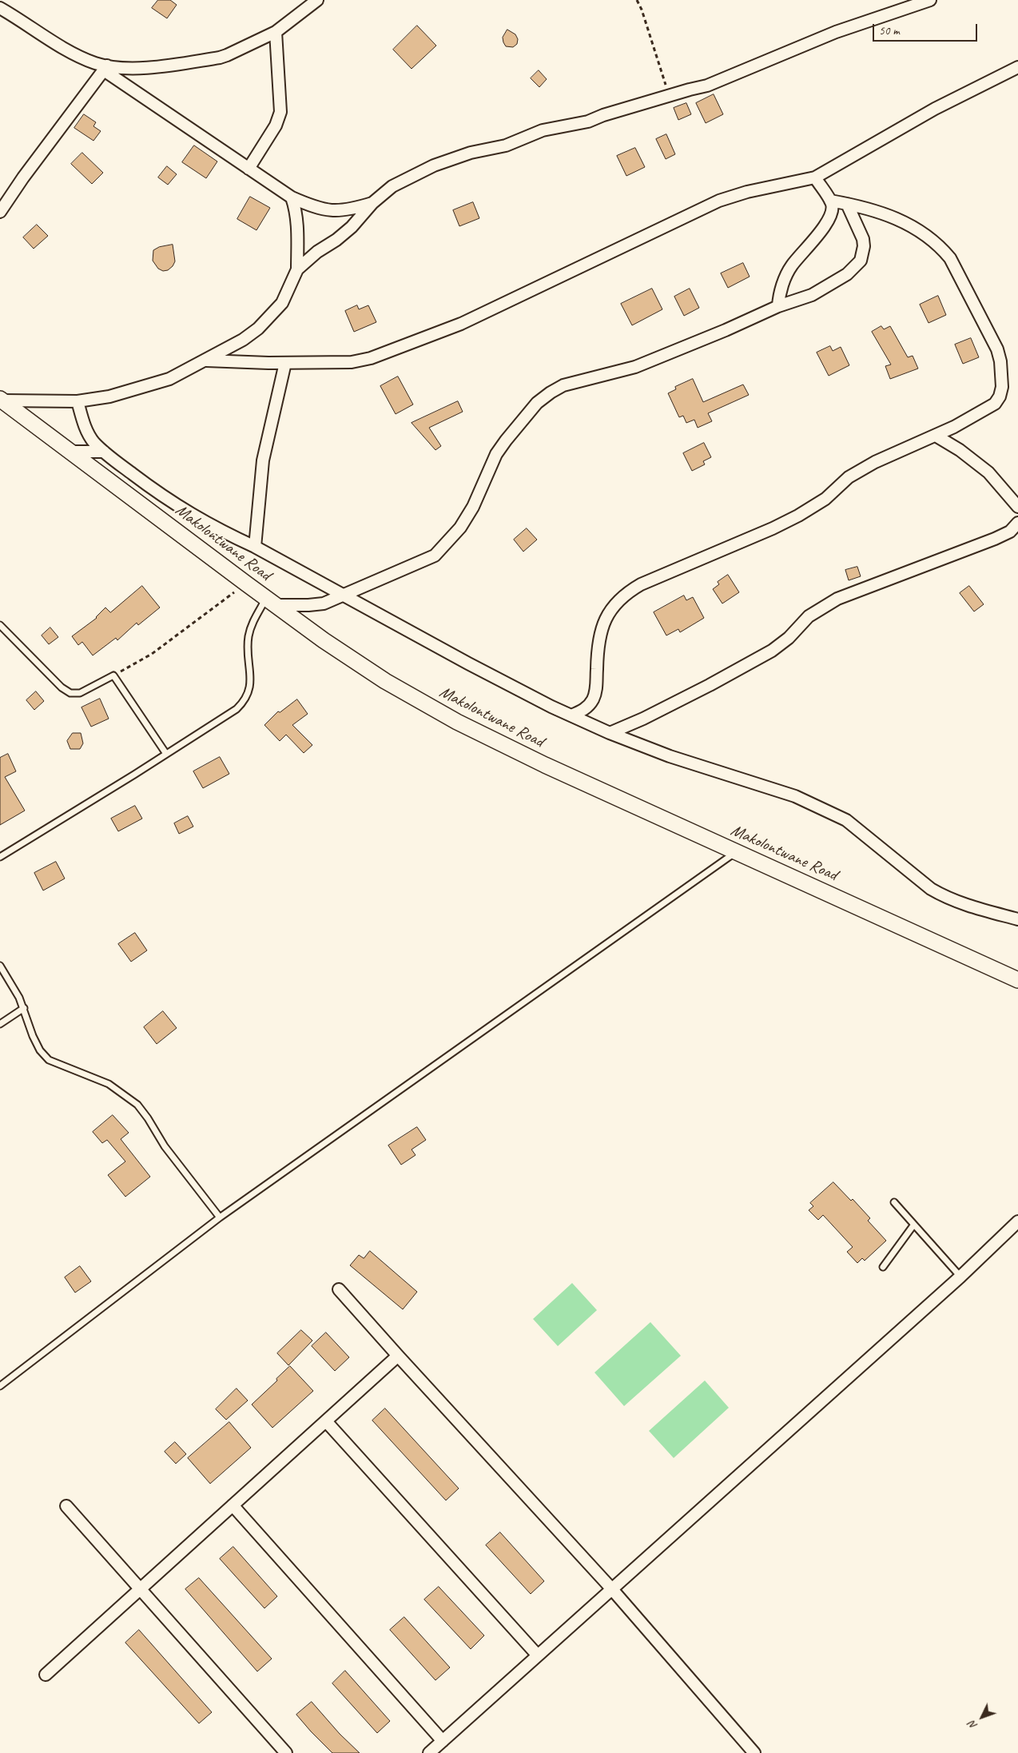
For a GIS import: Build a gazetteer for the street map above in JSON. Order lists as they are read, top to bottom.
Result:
{
  "streets": {
    "main road": ["Makolontwane Road"]
  },
  "scale_bar": "50 m",
  "north": "bottom left"
}
